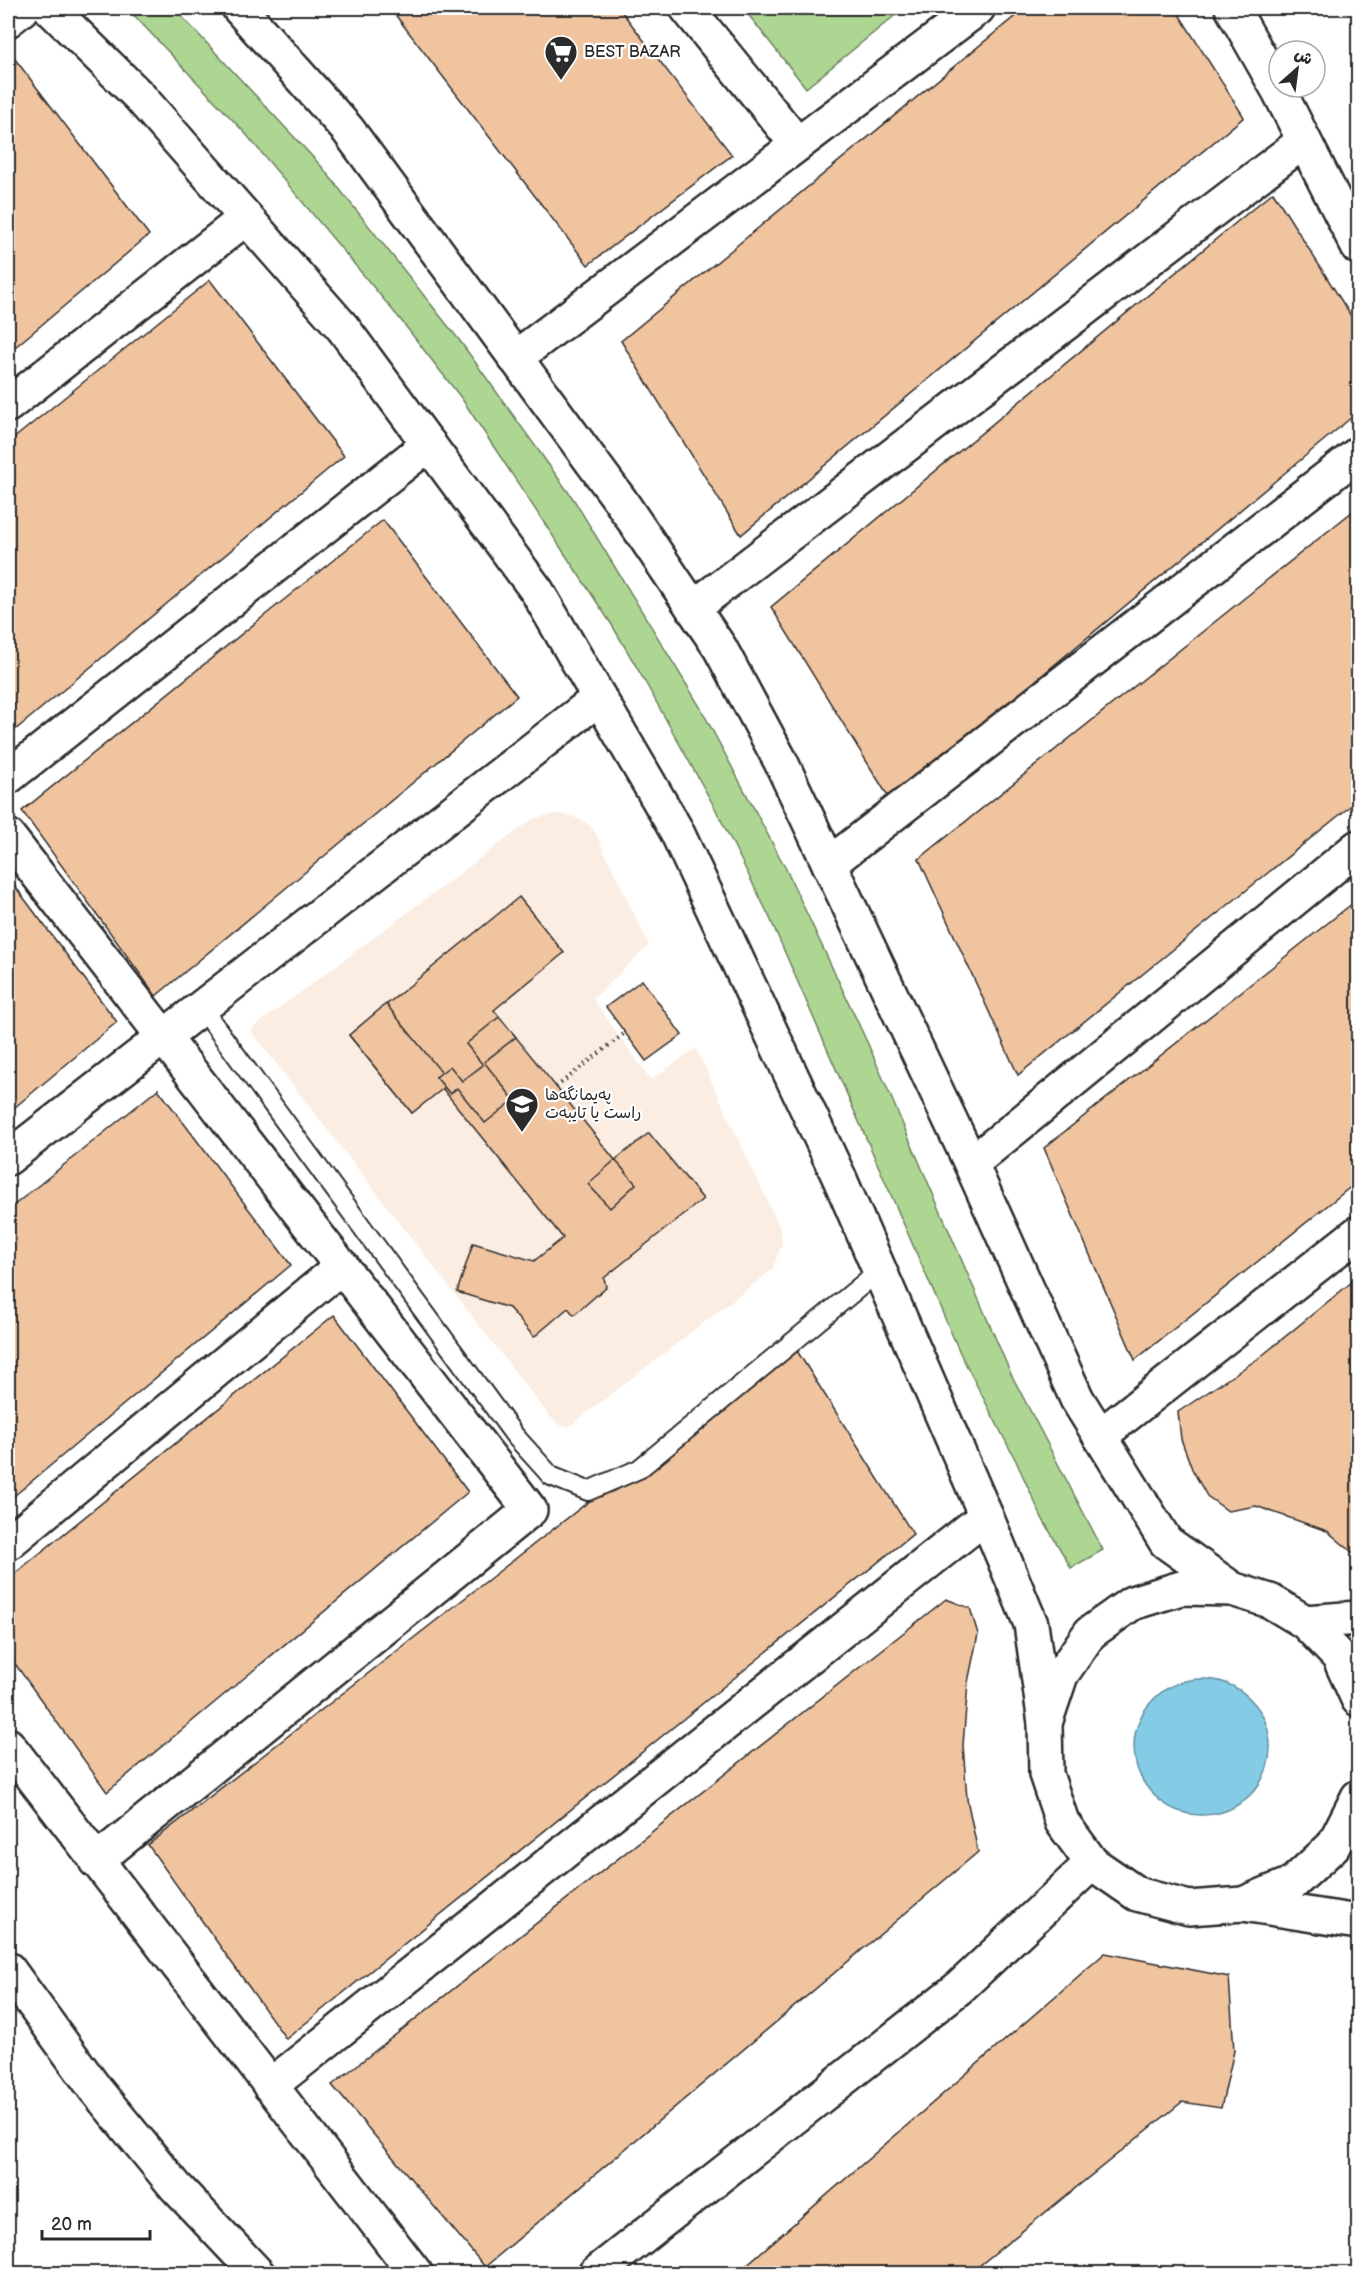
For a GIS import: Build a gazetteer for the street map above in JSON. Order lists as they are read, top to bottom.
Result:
{
  "places": {
    "supermarket": ["BEST BAZAR"],
    "school or university": ["پەیمانگەها راست یا تایبەت"]
  },
  "scale_bar": "20 m",
  "north": "top right"
}
